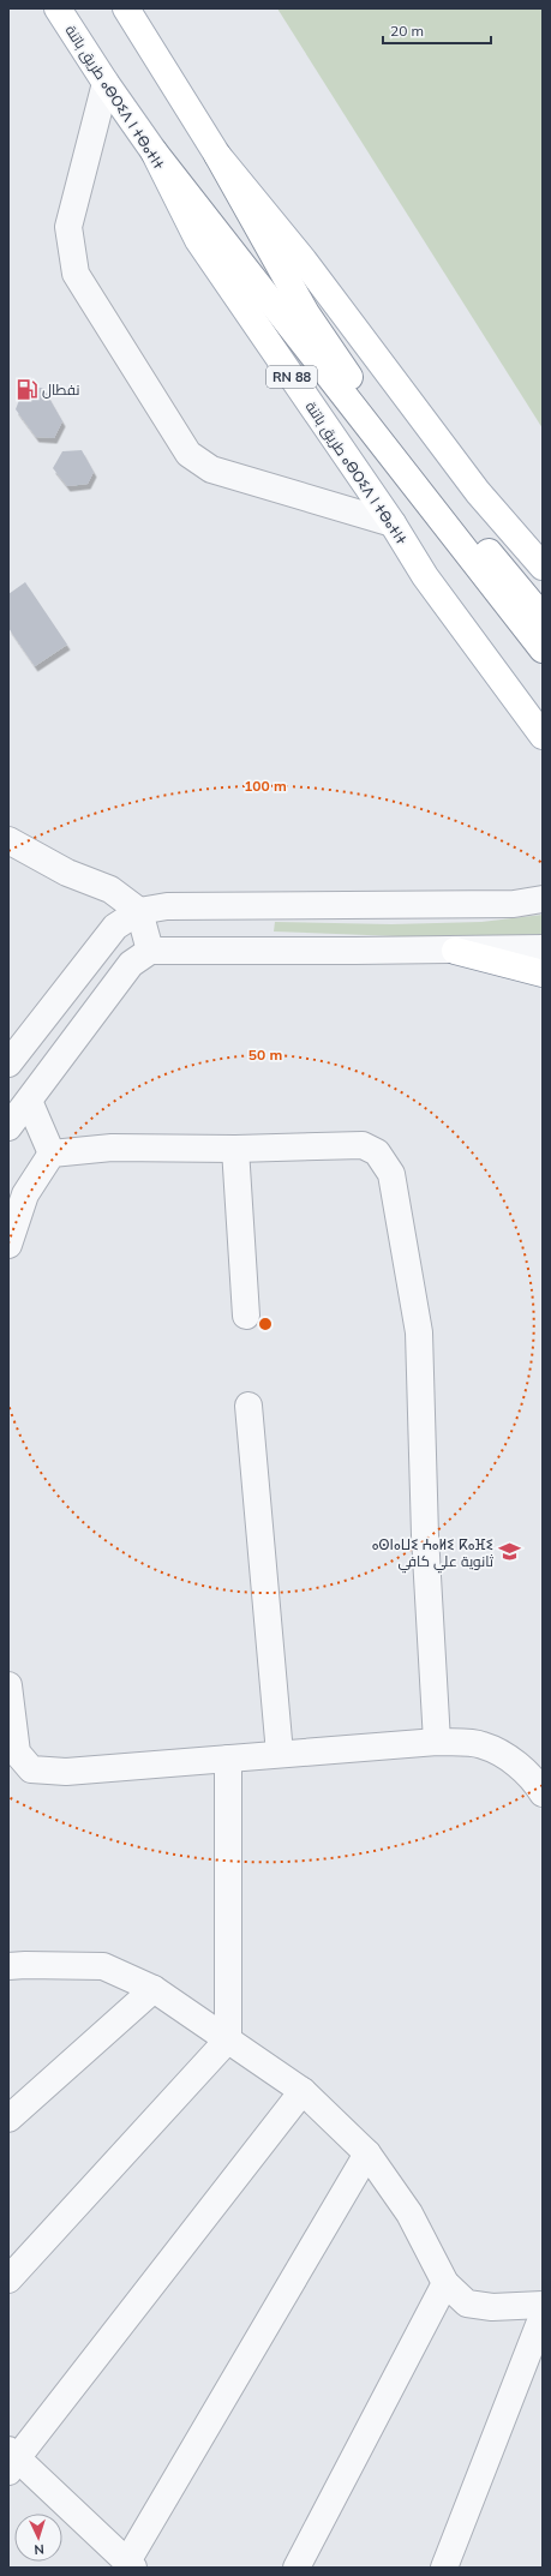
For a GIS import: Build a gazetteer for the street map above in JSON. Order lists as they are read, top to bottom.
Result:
{
  "streets": {
    "main road": ["طريق باتنة ⴰⴱⵔⵉⴷ ⵏ ⵜⴱⴰⵜⵏⵜ", "RN 88"]
  },
  "places": {
    "fuel station": ["نفطال"],
    "school or university": ["ⴰⵙⵏⴰⵡⵉ ⵄⴰⵍⵉ ⴽⴰⴼⵉ ثانوية علي كافي"]
  },
  "scale_bar": "20 m",
  "north": "bottom",
  "rings": ["100 m", "50 m"]
}
